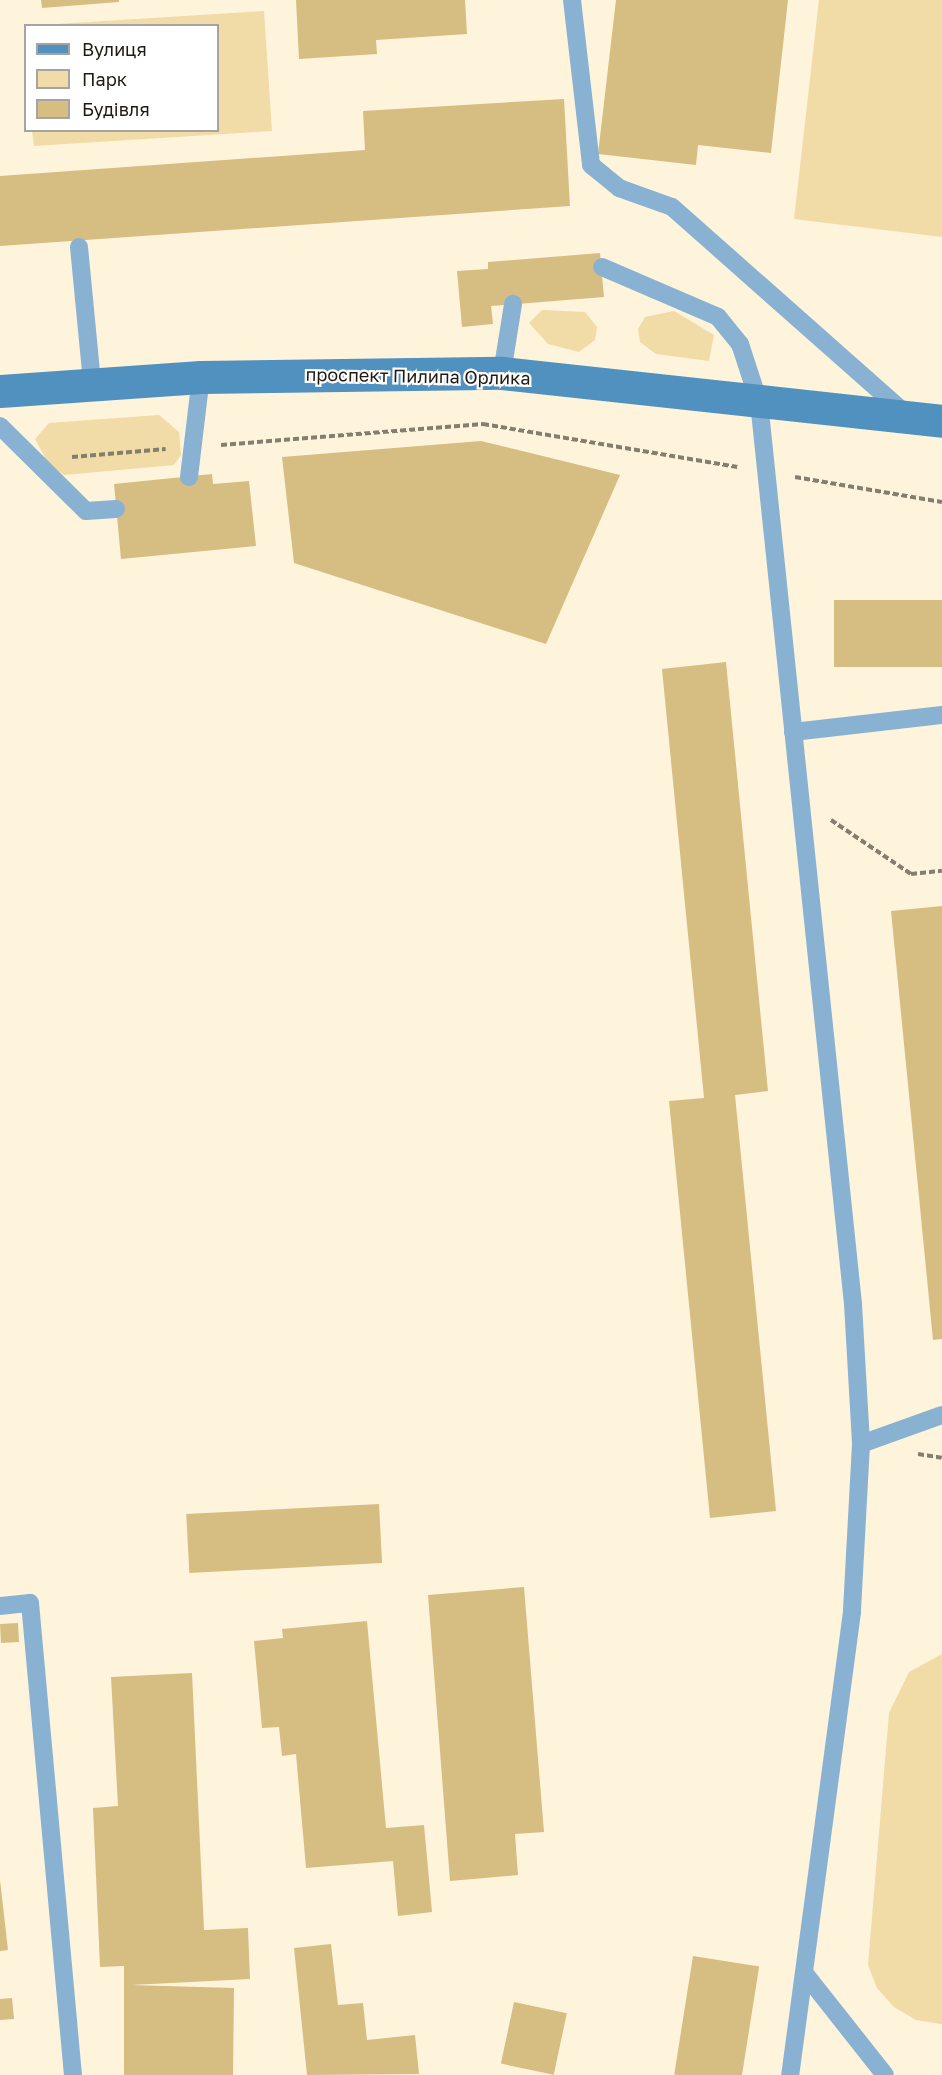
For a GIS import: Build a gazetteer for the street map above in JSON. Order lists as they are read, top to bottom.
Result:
{
  "streets": {
    "main road": ["проспект Пилипа Орлика"]
  },
  "legend": ["Вулиця", "Парк", "Будівля"]
}
